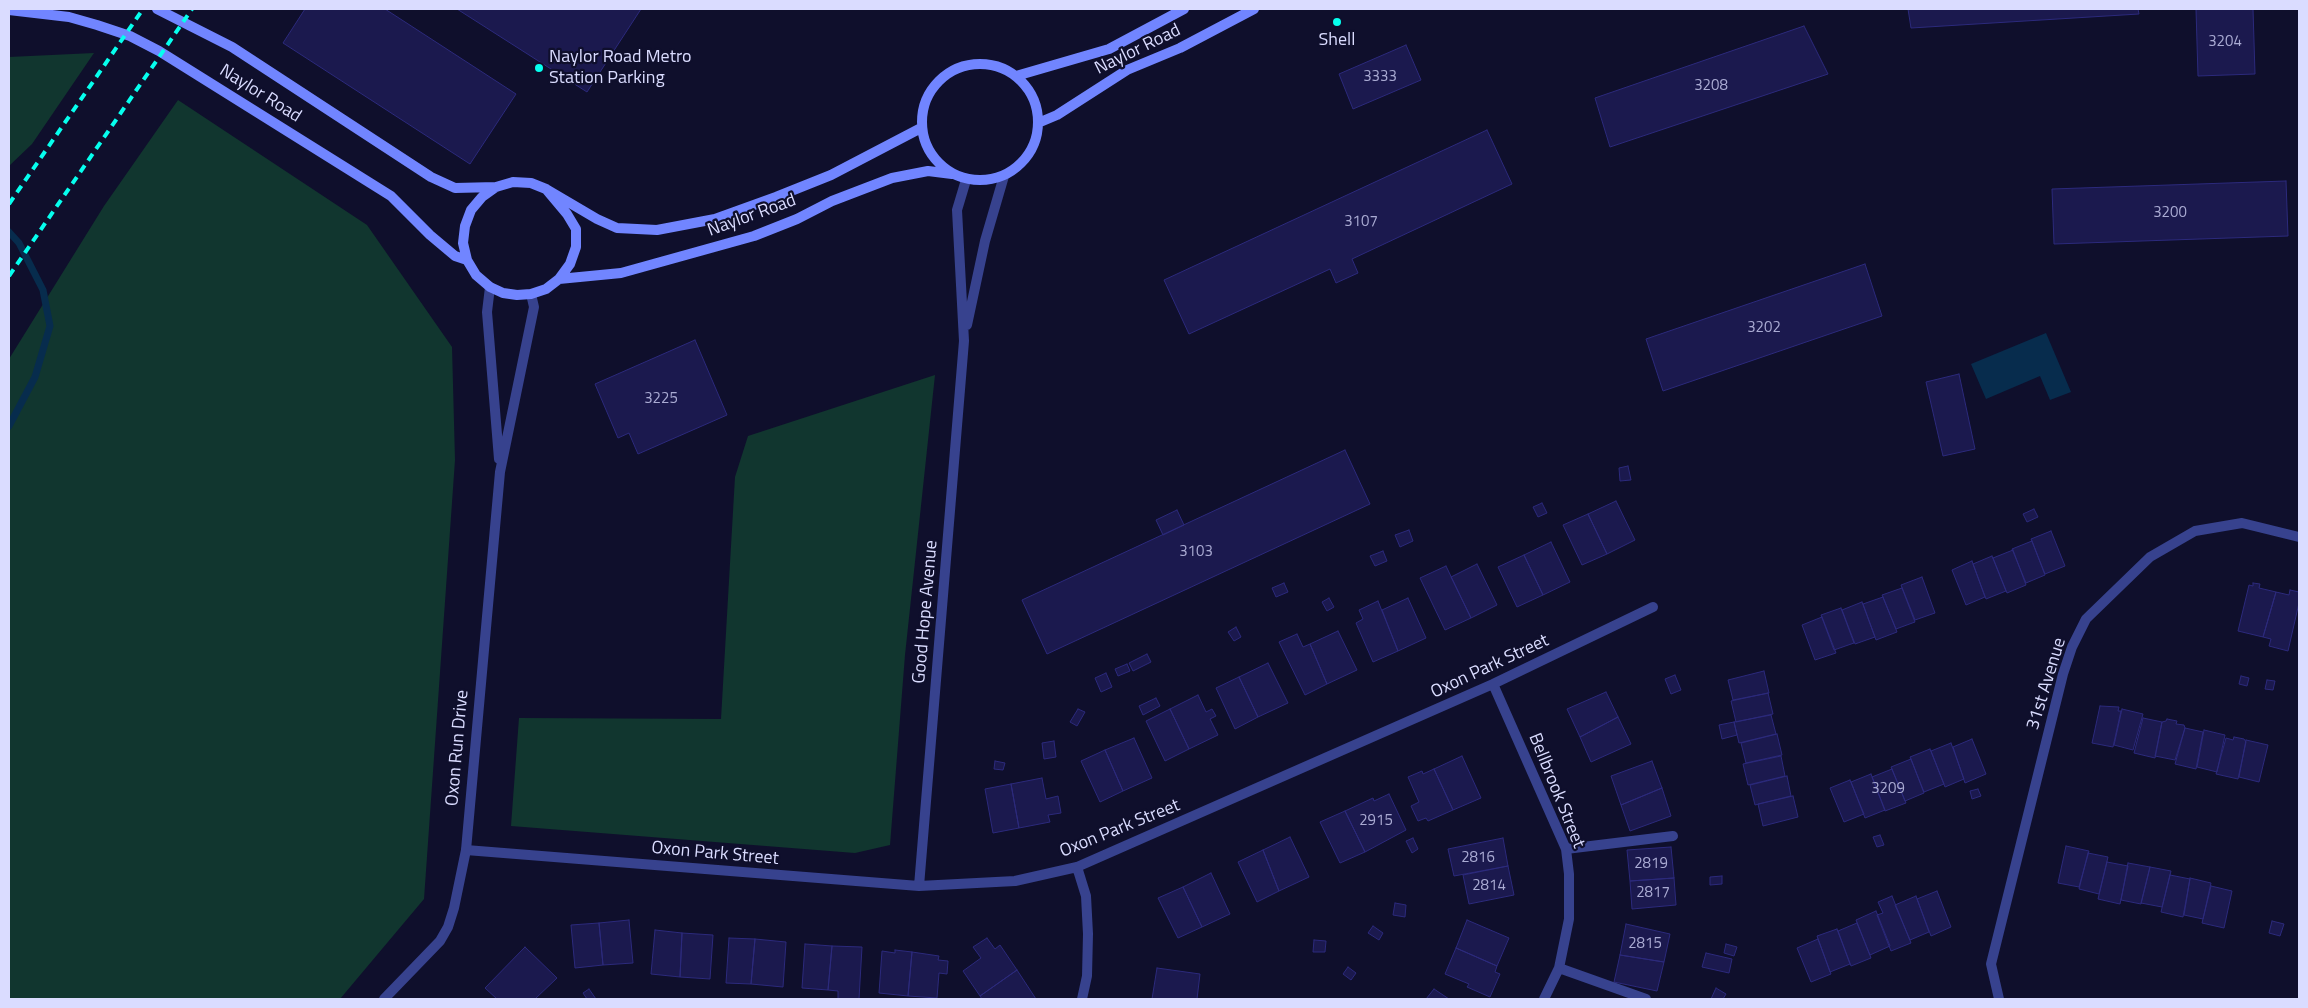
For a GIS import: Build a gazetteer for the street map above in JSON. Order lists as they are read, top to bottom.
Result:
{
  "streets": {
    "main road": ["Naylor Road"],
    "street": [
      "Good Hope Avenue",
      "Oxon Park Street",
      "31st Avenue",
      "Oxon Run Drive",
      "Bellbrook Street"
    ]
  },
  "crossings": [
    ["Naylor Road", "Good Hope Avenue"],
    ["Naylor Road", "Oxon Run Drive"],
    ["Good Hope Avenue", "Oxon Park Street"],
    ["Oxon Park Street", "Oxon Run Drive"],
    ["Oxon Park Street", "Bellbrook Street"]
  ],
  "places": ["Shell", "Naylor Road Metro Station Parking"],
  "house_numbers": [
    "3204",
    "3333",
    "3208",
    "3200",
    "3107",
    "3202",
    "3225",
    "3103",
    "3209",
    "2915",
    "2816",
    "2819",
    "2814",
    "2817",
    "2815"
  ]
}
